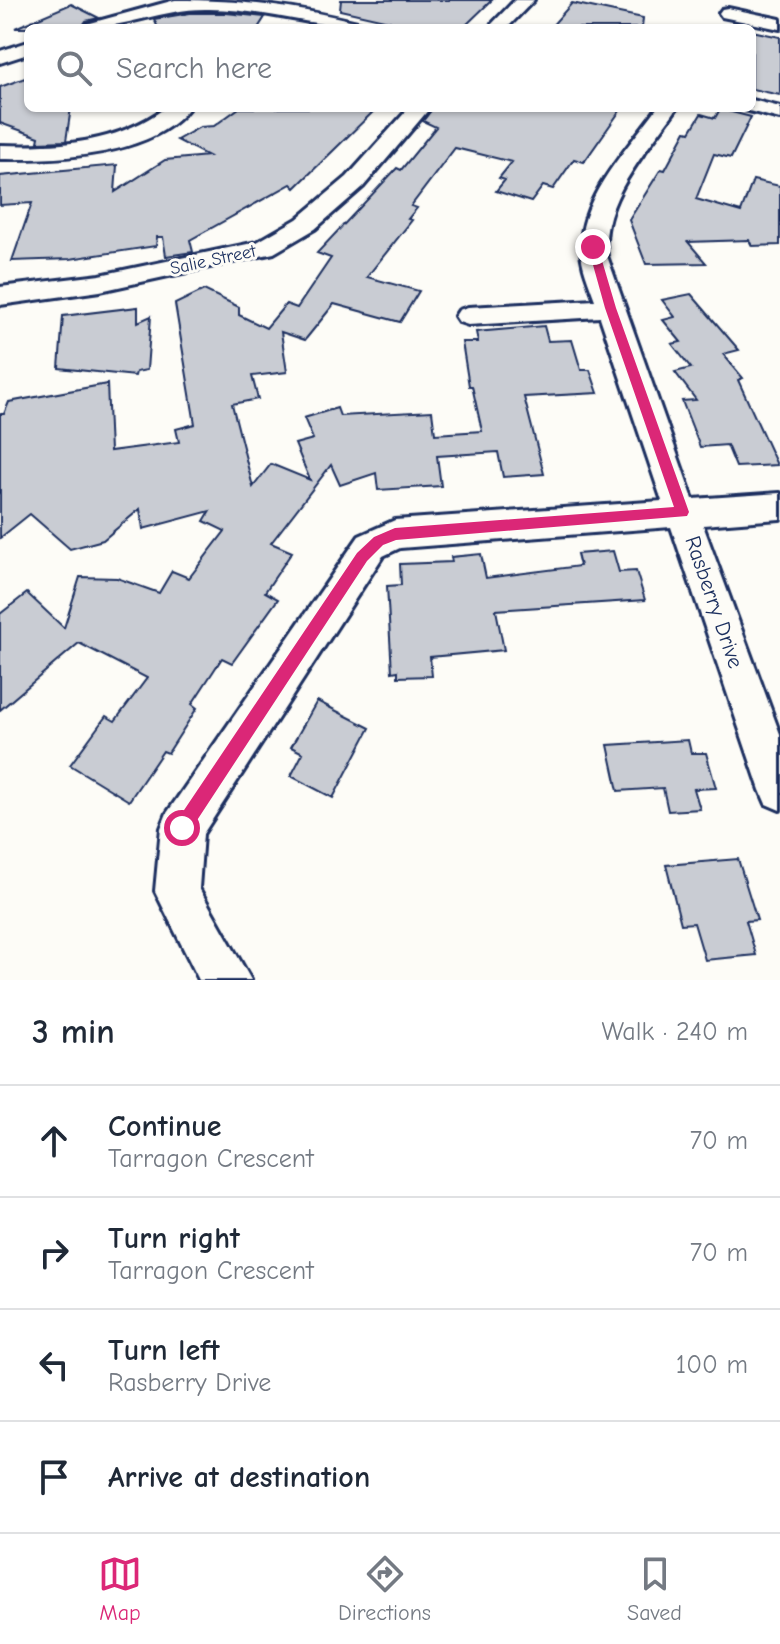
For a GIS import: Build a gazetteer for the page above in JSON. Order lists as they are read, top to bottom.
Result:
{
  "streets": {
    "street": ["Salie Street", "Rasberry Drive"]
  },
  "page": {
    "search": "Search here",
    "heading": ["3 min", "Walk · 240 m"],
    "list": [
      ["Continue", "Tarragon Crescent", "70 m"],
      ["Turn right", "Tarragon Crescent", "70 m"],
      ["Turn left", "Rasberry Drive", "100 m"],
      "Arrive at destination"
    ],
    "nav": ["Map", "Directions", "Saved"]
  }
}
